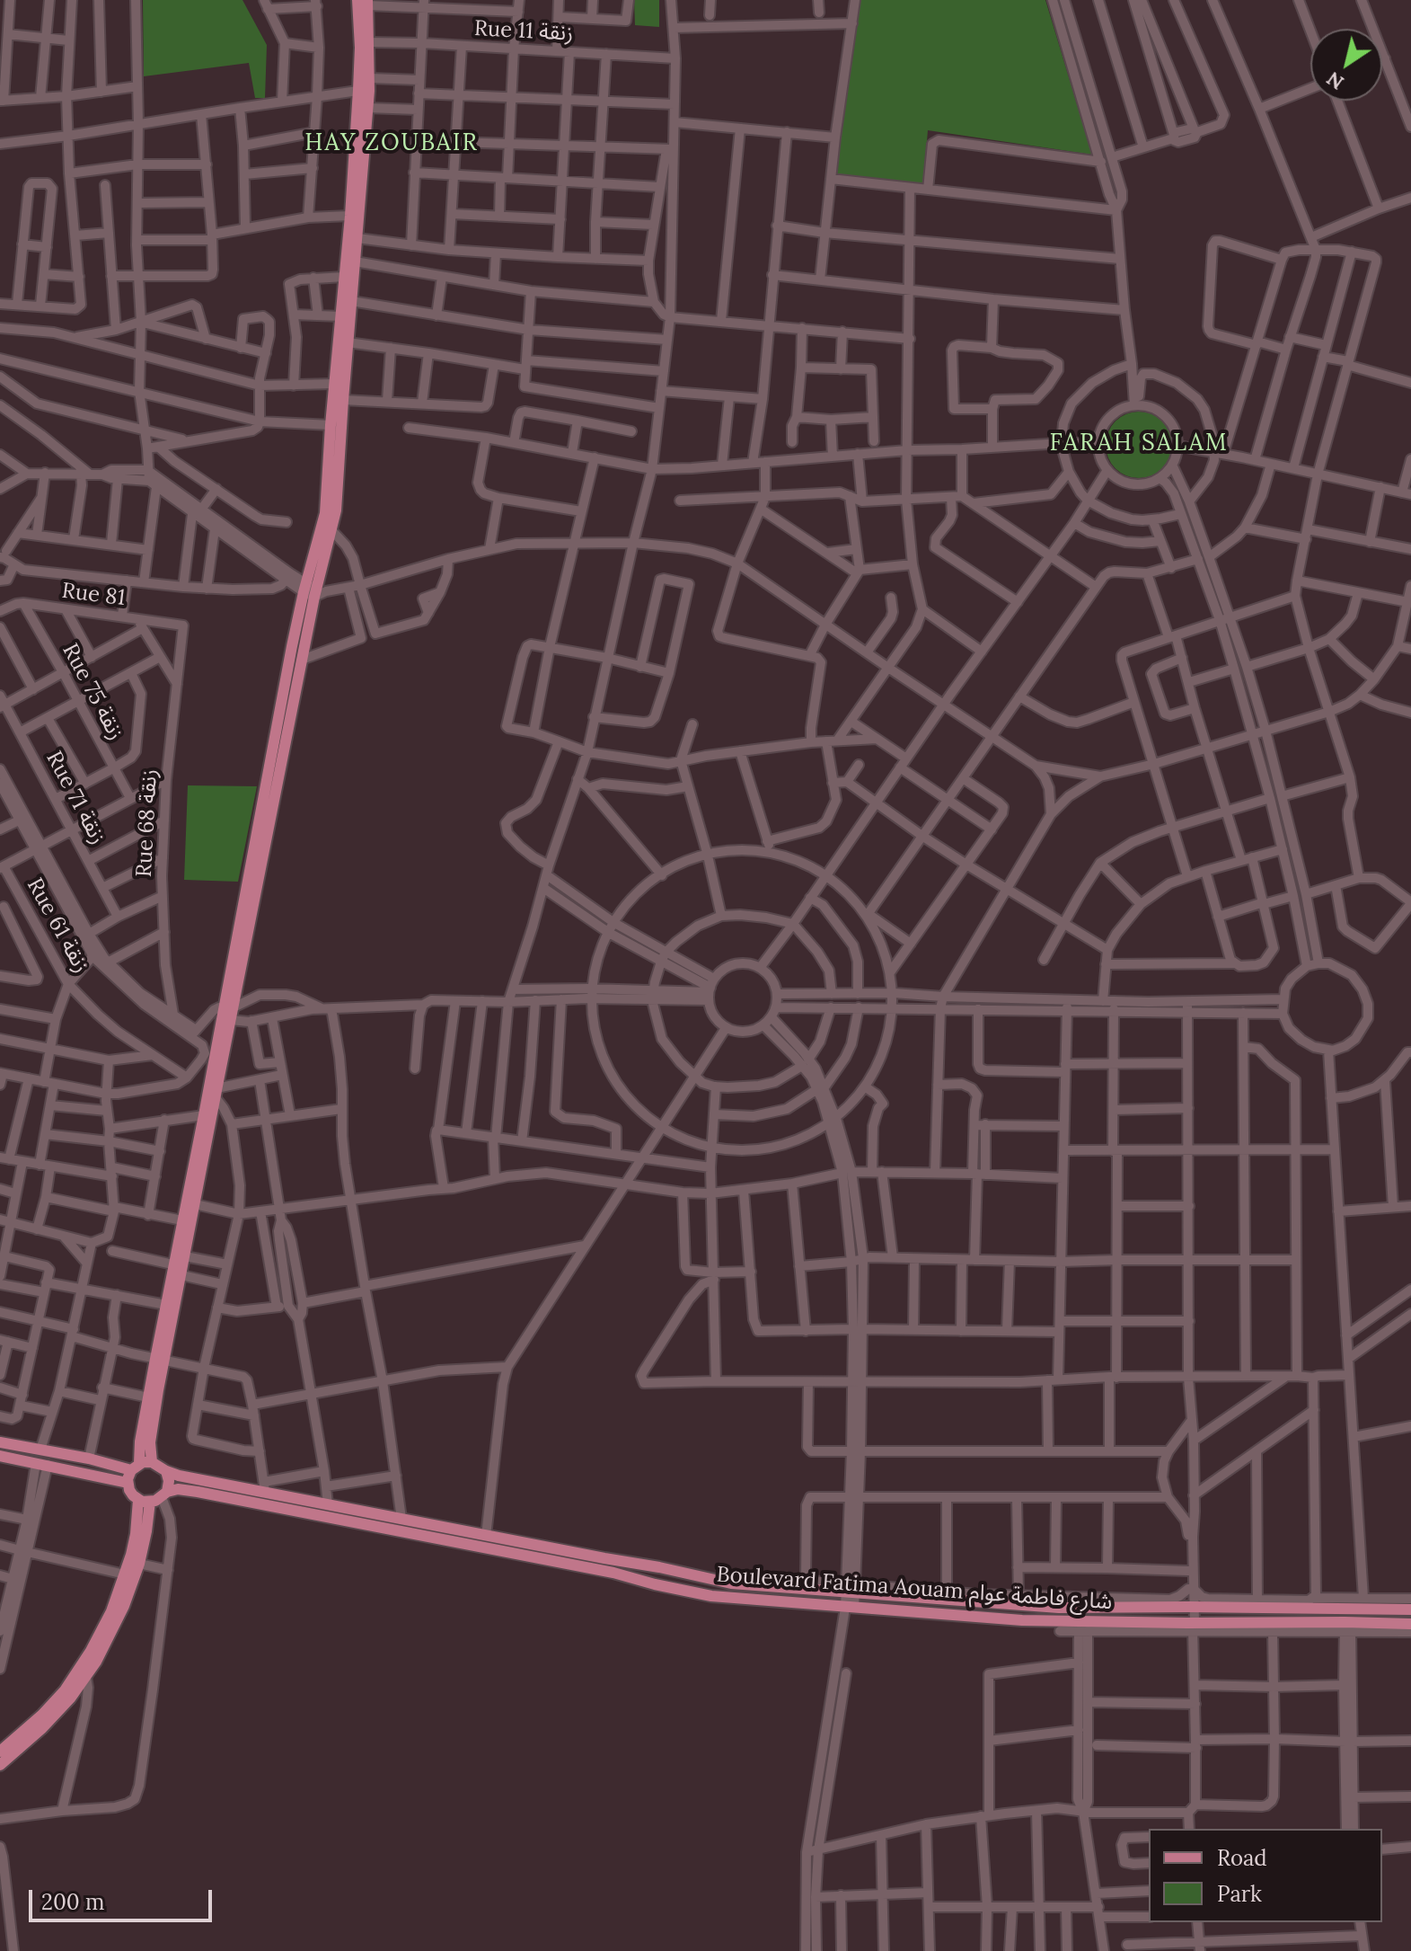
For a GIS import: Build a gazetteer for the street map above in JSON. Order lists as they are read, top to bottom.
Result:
{
  "streets": {
    "main road": ["Boulevard Fatima Aouam شارع فاطمة عوام"],
    "street": [
      "Rue 11 زنقة",
      "Rue 81",
      "Rue 75 زنقة",
      "Rue 71 زنقة",
      "Rue 68 زنقة",
      "Rue 61 زنقة"
    ]
  },
  "crossings": [
    ["Rue 81", "Rue 75 زنقة"],
    ["Rue 81", "Rue 68 زنقة"]
  ],
  "districts": ["HAY ZOUBAIR", "FARAH SALAM"],
  "legend": ["Road", "Park"],
  "scale_bar": "200 m",
  "north": "bottom left"
}
